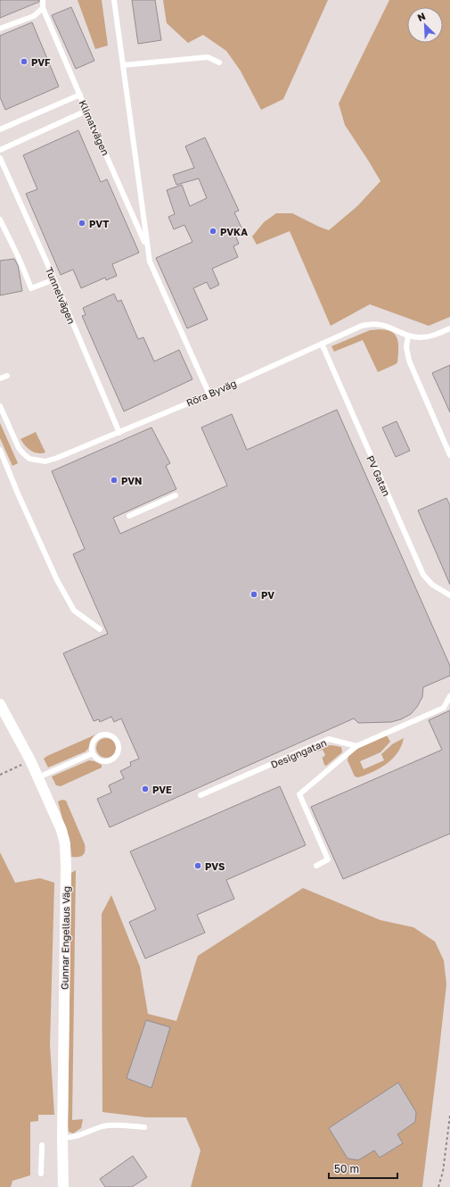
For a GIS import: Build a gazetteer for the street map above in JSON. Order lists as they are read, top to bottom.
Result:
{
  "streets": {
    "street": ["Gunnar Engellaus Väg"],
    "lane": [
      "Klimatvägen",
      "Tunnelvägen",
      "Röra Byväg",
      "PV Gatan",
      "Designgatan"
    ]
  },
  "crossings": [
    ["Klimatvägen", "Röra Byväg"],
    ["Tunnelvägen", "Röra Byväg"],
    ["Röra Byväg", "PV Gatan"]
  ],
  "places": [
    "PVF",
    "PVT",
    "PVKA",
    "PVN",
    "PV",
    "PVE",
    "PVS"
  ],
  "scale_bar": "50 m",
  "north": "top left"
}
